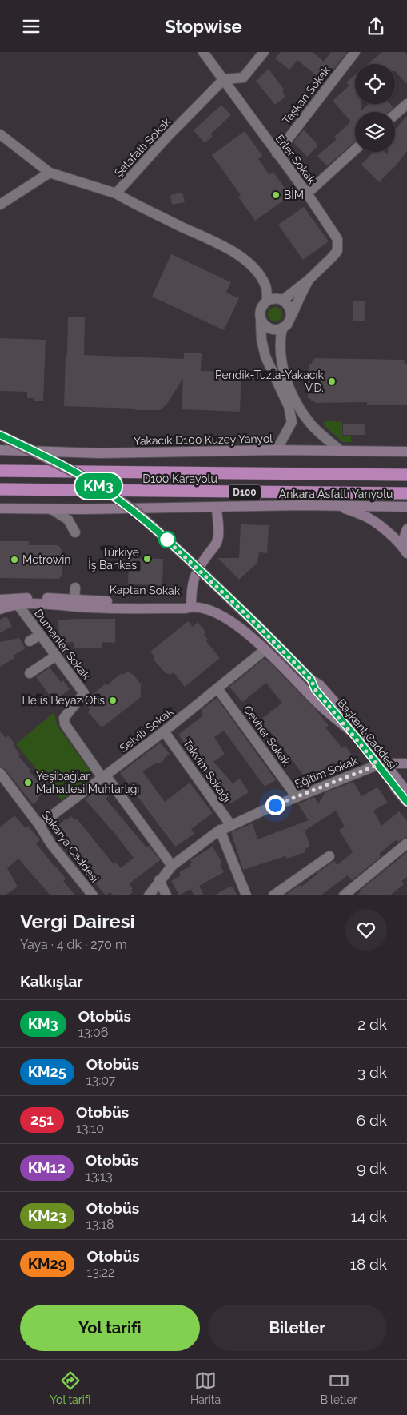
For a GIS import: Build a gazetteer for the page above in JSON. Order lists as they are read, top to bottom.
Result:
{
  "streets": {
    "highway": ["D100 Karayolu", "D100"],
    "main road": [
      "Yakacık D100 Kuzey Yanyol",
      "Ankara Asfaltı Yanyolu",
      "Kaptan Sokak",
      "Başkent Caddesi"
    ],
    "street": [
      "Taşkan Sokak",
      "Şatafatlı Sokak",
      "Erler Sokak",
      "Dumanlar Sokak",
      "Selvili Sokak",
      "Cevher Sokak",
      "Takvim Sokağı",
      "Eğitim Sokak",
      "Sakarya Caddesi"
    ]
  },
  "crossings": [
    ["Taşkan Sokak", "Erler Sokak"],
    ["Şatafatlı Sokak", "Erler Sokak"],
    ["Kaptan Sokak", "Dumanlar Sokak"],
    ["Dumanlar Sokak", "Selvili Sokak"],
    ["Selvili Sokak", "Cevher Sokak"],
    ["Selvili Sokak", "Takvim Sokağı"],
    ["Selvili Sokak", "Sakarya Caddesi"],
    ["Başkent Caddesi", "Eğitim Sokak"],
    ["Cevher Sokak", "Eğitim Sokak"],
    ["Takvim Sokağı", "Eğitim Sokak"]
  ],
  "places": [
    "BİM",
    "Pendik-Tuzla-Yakacık V.D.",
    "Türkiye İş Bankası",
    "Metrowin",
    "Helis Beyaz Ofis",
    "Yeşibağlar Mahallesi Muhtarlığı"
  ],
  "lines": ["bus line KM3"],
  "page": {
    "header": "Stopwise",
    "on_map": "KM3",
    "heading": [
      ["Vergi Dairesi", "Yaya · 4 dk · 270 m"],
      "Kalkışlar"
    ],
    "list": [
      {
        "mark": "KM3",
        "name": "Otobüs",
        "note": "13:06",
        "value": "2 dk"
      },
      {
        "mark": "KM25",
        "name": "Otobüs",
        "note": "13:07",
        "value": "3 dk"
      },
      {
        "mark": "251",
        "name": "Otobüs",
        "note": "13:10",
        "value": "6 dk"
      },
      {
        "mark": "KM12",
        "name": "Otobüs",
        "note": "13:13",
        "value": "9 dk"
      },
      {
        "mark": "KM23",
        "name": "Otobüs",
        "note": "13:18",
        "value": "14 dk"
      },
      {
        "mark": "KM29",
        "name": "Otobüs",
        "note": "13:22",
        "value": "18 dk"
      }
    ],
    "buttons": ["Yol tarifi", "Biletler"],
    "tabs": ["Yol tarifi", "Harita", "Biletler"]
  }
}
